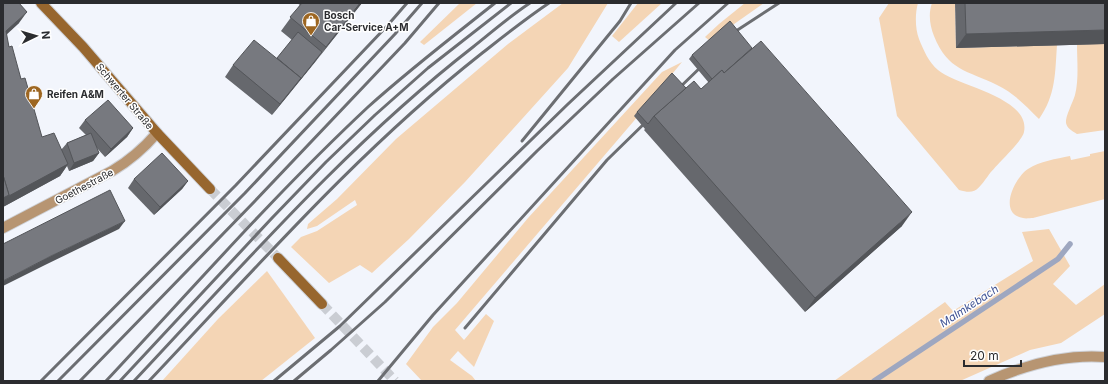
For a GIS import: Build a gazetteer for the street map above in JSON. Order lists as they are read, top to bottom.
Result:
{
  "streets": {
    "main road": ["Schwerter Straße"],
    "street": ["Goethestraße"]
  },
  "crossings": [
    ["Schwerter Straße", "Goethestraße"]
  ],
  "water": ["Malmkebach"],
  "places": {
    "shop": ["Bosch Car-Service A+M", "Reifen A&M"]
  },
  "scale_bar": "20 m",
  "north": "right"
}
